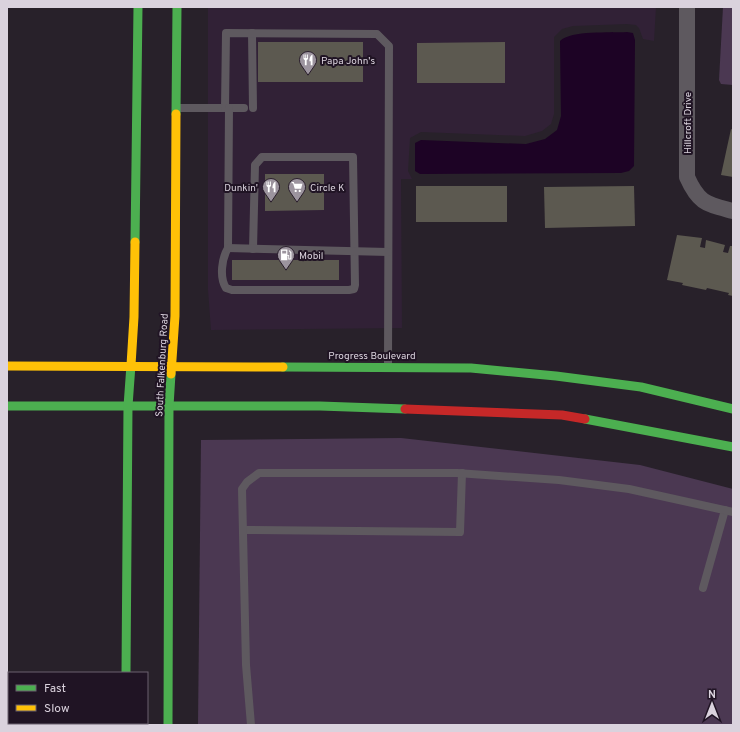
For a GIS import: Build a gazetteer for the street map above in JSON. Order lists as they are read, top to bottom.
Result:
{
  "streets": {
    "main road": ["Progress Boulevard", "South Falkenburg Road"],
    "street": ["Hillcroft Drive"]
  },
  "crossings": [
    ["Progress Boulevard", "South Falkenburg Road"]
  ],
  "places": {
    "restaurant": ["Papa John's", "Dunkin'"],
    "supermarket": ["Circle K"],
    "fuel station": ["Mobil"]
  },
  "legend": ["Fast", "Slow"],
  "north": "top"
}
